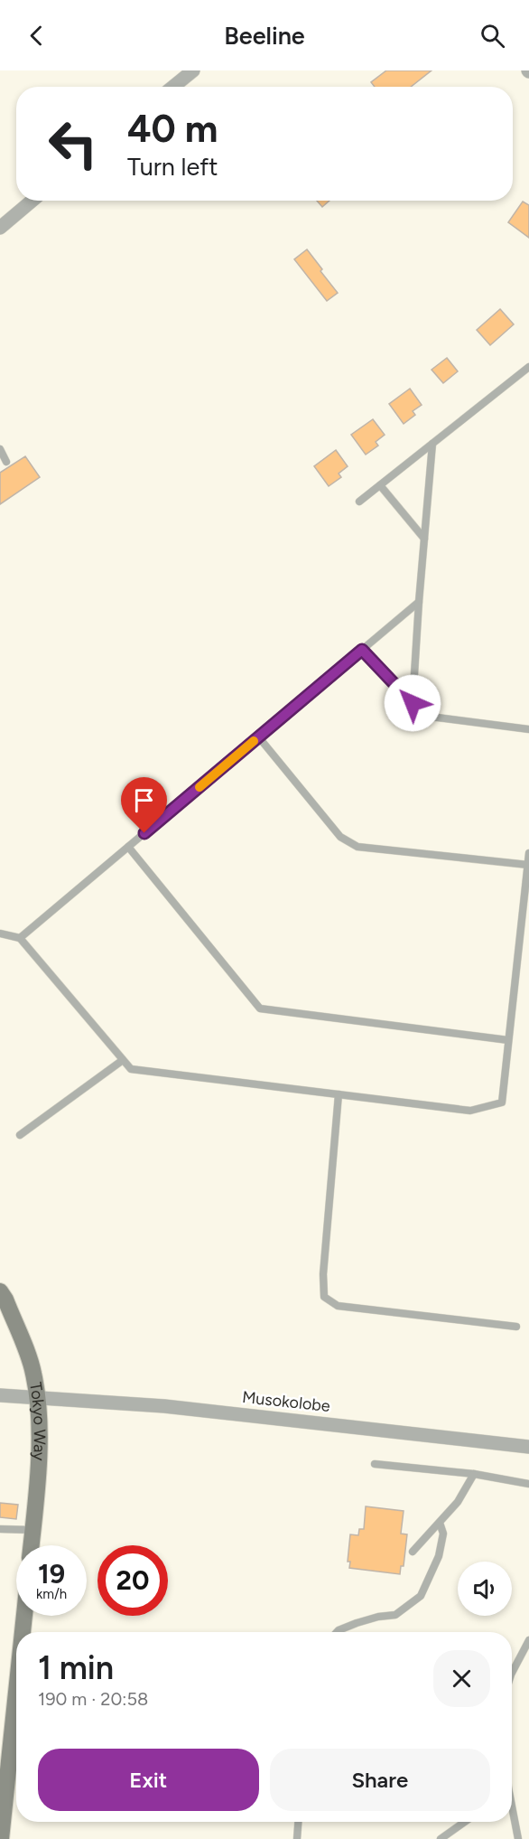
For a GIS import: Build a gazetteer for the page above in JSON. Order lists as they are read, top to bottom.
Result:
{
  "streets": {
    "street": ["Musokolobe", "Tokyo Way"]
  },
  "crossings": [
    ["Musokolobe", "Tokyo Way"]
  ],
  "page": {
    "header": "Beeline",
    "turn": ["40 m", "Turn left"],
    "speed": "19 km/h",
    "limit": "20",
    "heading": ["1 min", "190 m · 20:58"],
    "buttons": ["Exit", "Share"]
  }
}
